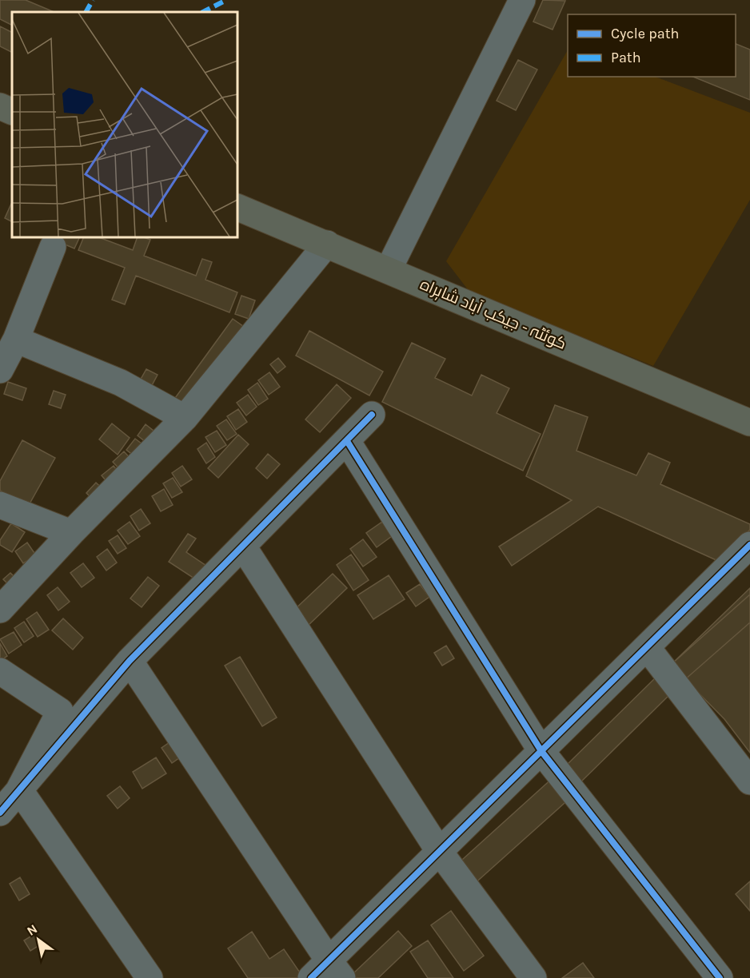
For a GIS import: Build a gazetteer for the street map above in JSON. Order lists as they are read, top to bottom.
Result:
{
  "streets": {
    "highway": ["کوئٹہ - جیکب آباد شاہراہ"]
  },
  "legend": ["Cycle path", "Path"],
  "north": "top left"
}
